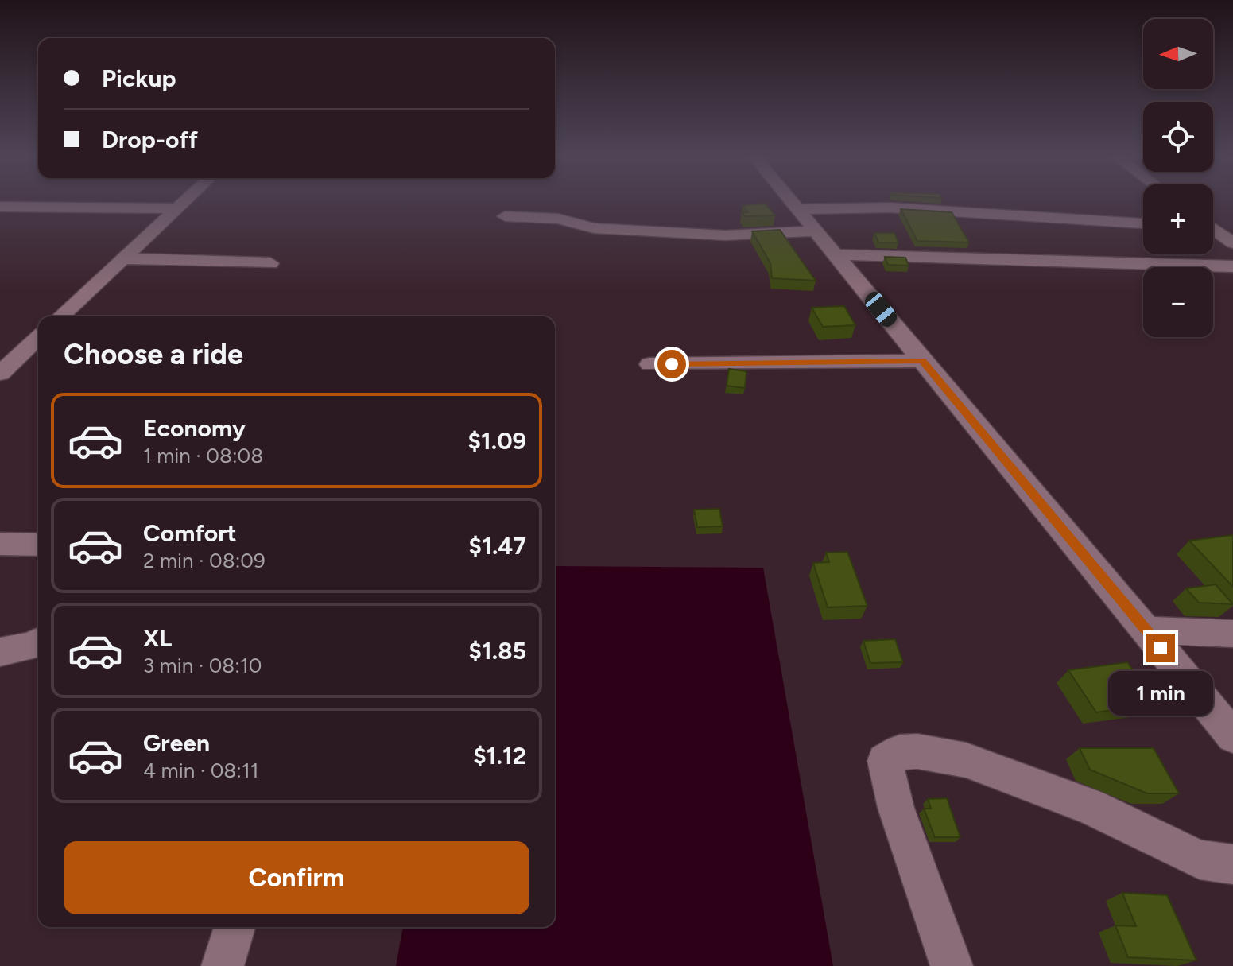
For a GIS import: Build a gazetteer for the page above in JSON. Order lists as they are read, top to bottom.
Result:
{
  "north": "left",
  "page": {
    "map_buttons": ["+", "−"],
    "banner": ["Pickup", "Drop-off"],
    "heading": "Choose a ride",
    "list": [
      {
        "name": "Economy",
        "note": "1 min · 08:08",
        "value": "$1.09"
      },
      {
        "name": "Comfort",
        "note": "2 min · 08:09",
        "value": "$1.47"
      },
      {
        "name": "XL",
        "note": "3 min · 08:10",
        "value": "$1.85"
      },
      {
        "name": "Green",
        "note": "4 min · 08:11",
        "value": "$1.12"
      }
    ],
    "bubble": "1 min",
    "buttons": "Confirm"
  }
}
